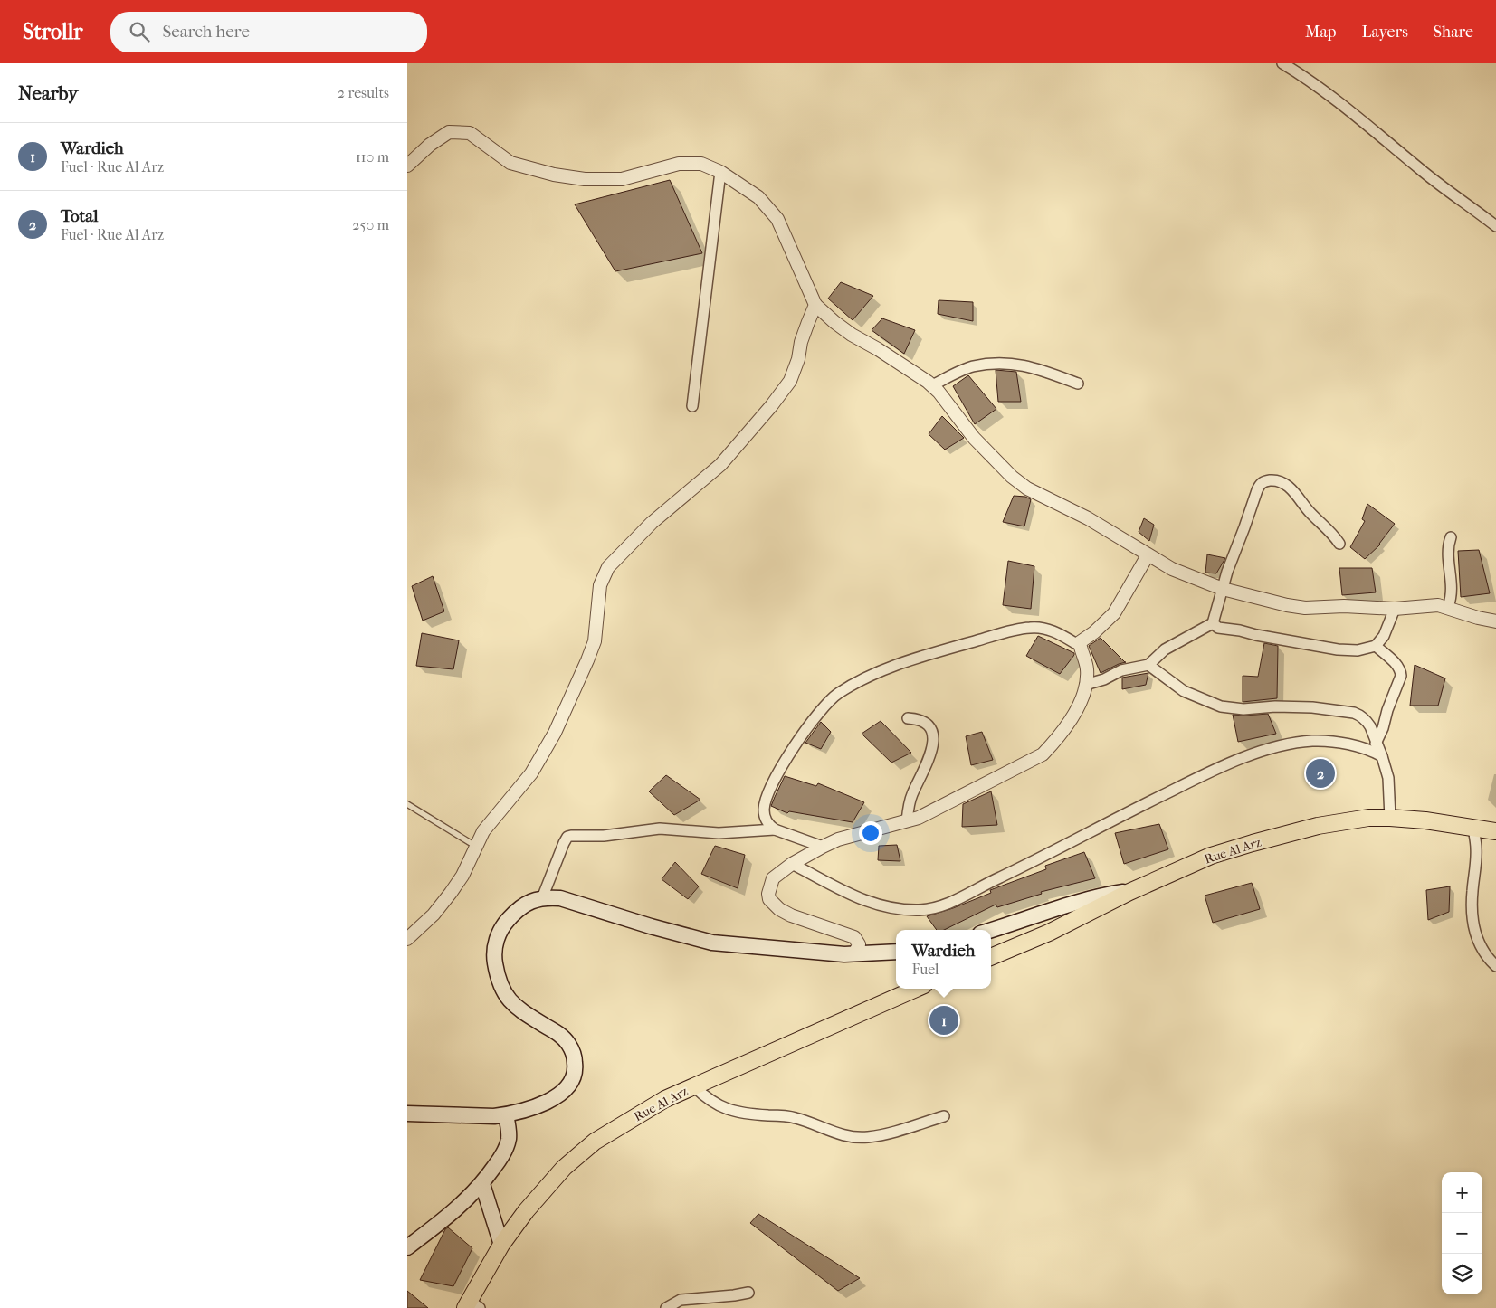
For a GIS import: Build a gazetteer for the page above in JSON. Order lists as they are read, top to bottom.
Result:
{
  "streets": {
    "main road": ["Rue Al Arz"]
  },
  "page": {
    "header": "Strollr",
    "search": "Search here",
    "nav": ["Map", "Layers", "Share"],
    "heading": ["Nearby", "2 results"],
    "list": [
      {
        "mark": "1",
        "name": "Wardieh",
        "note": "Fuel · Rue Al Arz",
        "value": "110 m"
      },
      {
        "mark": "2",
        "name": "Total",
        "note": "Fuel · Rue Al Arz",
        "value": "250 m"
      }
    ],
    "pins": ["2", "1"],
    "popup": ["Wardieh", "Fuel"],
    "map_buttons": ["+", "−"]
  }
}
